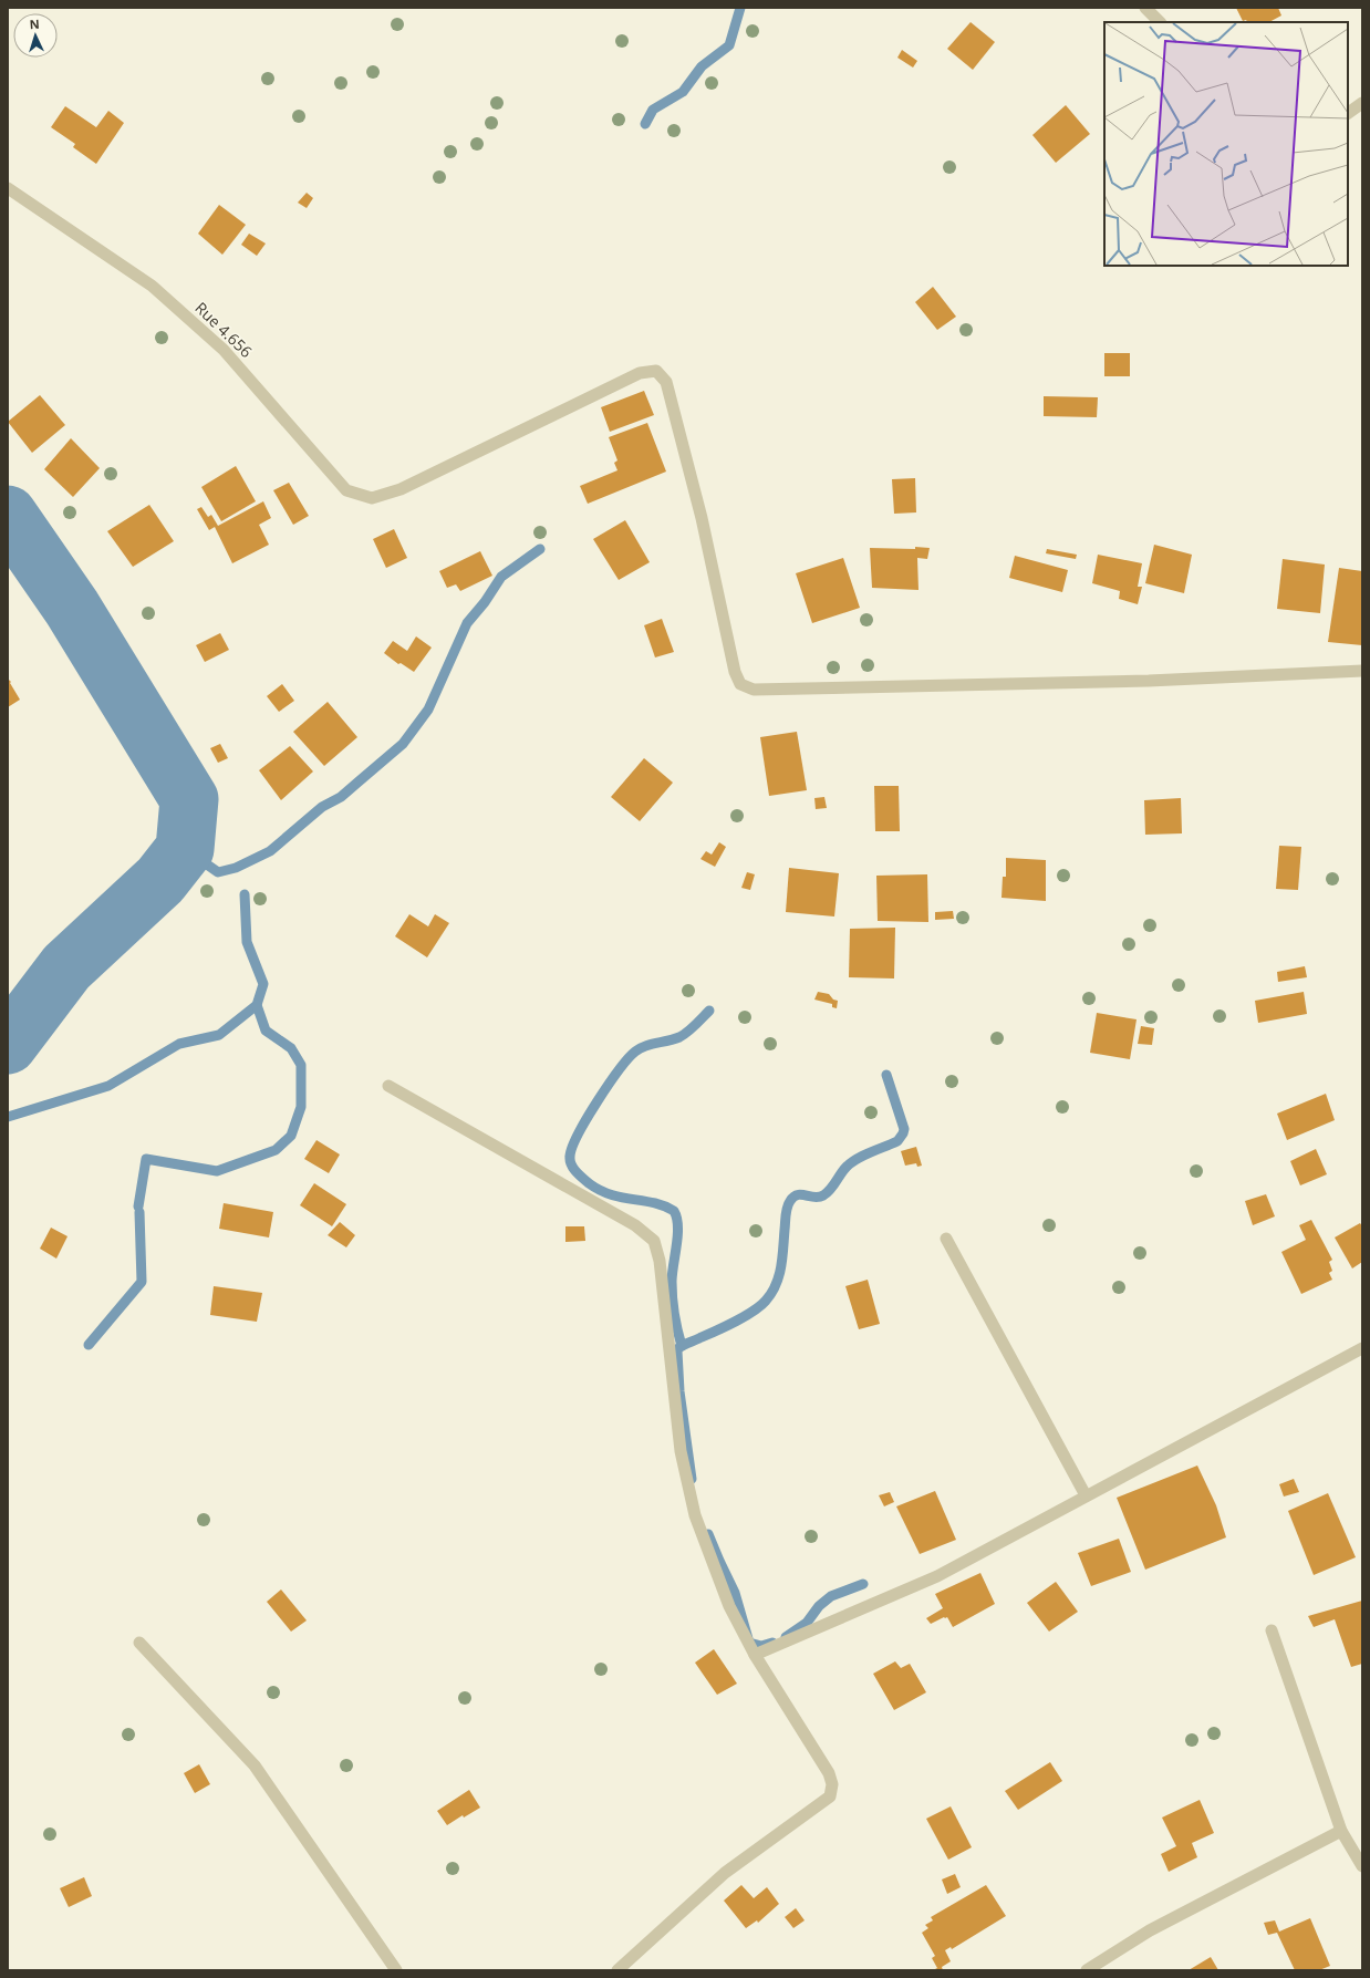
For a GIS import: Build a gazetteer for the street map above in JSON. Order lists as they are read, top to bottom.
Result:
{
  "streets": {
    "street": ["Rue 4.656"]
  },
  "north": "top"
}
